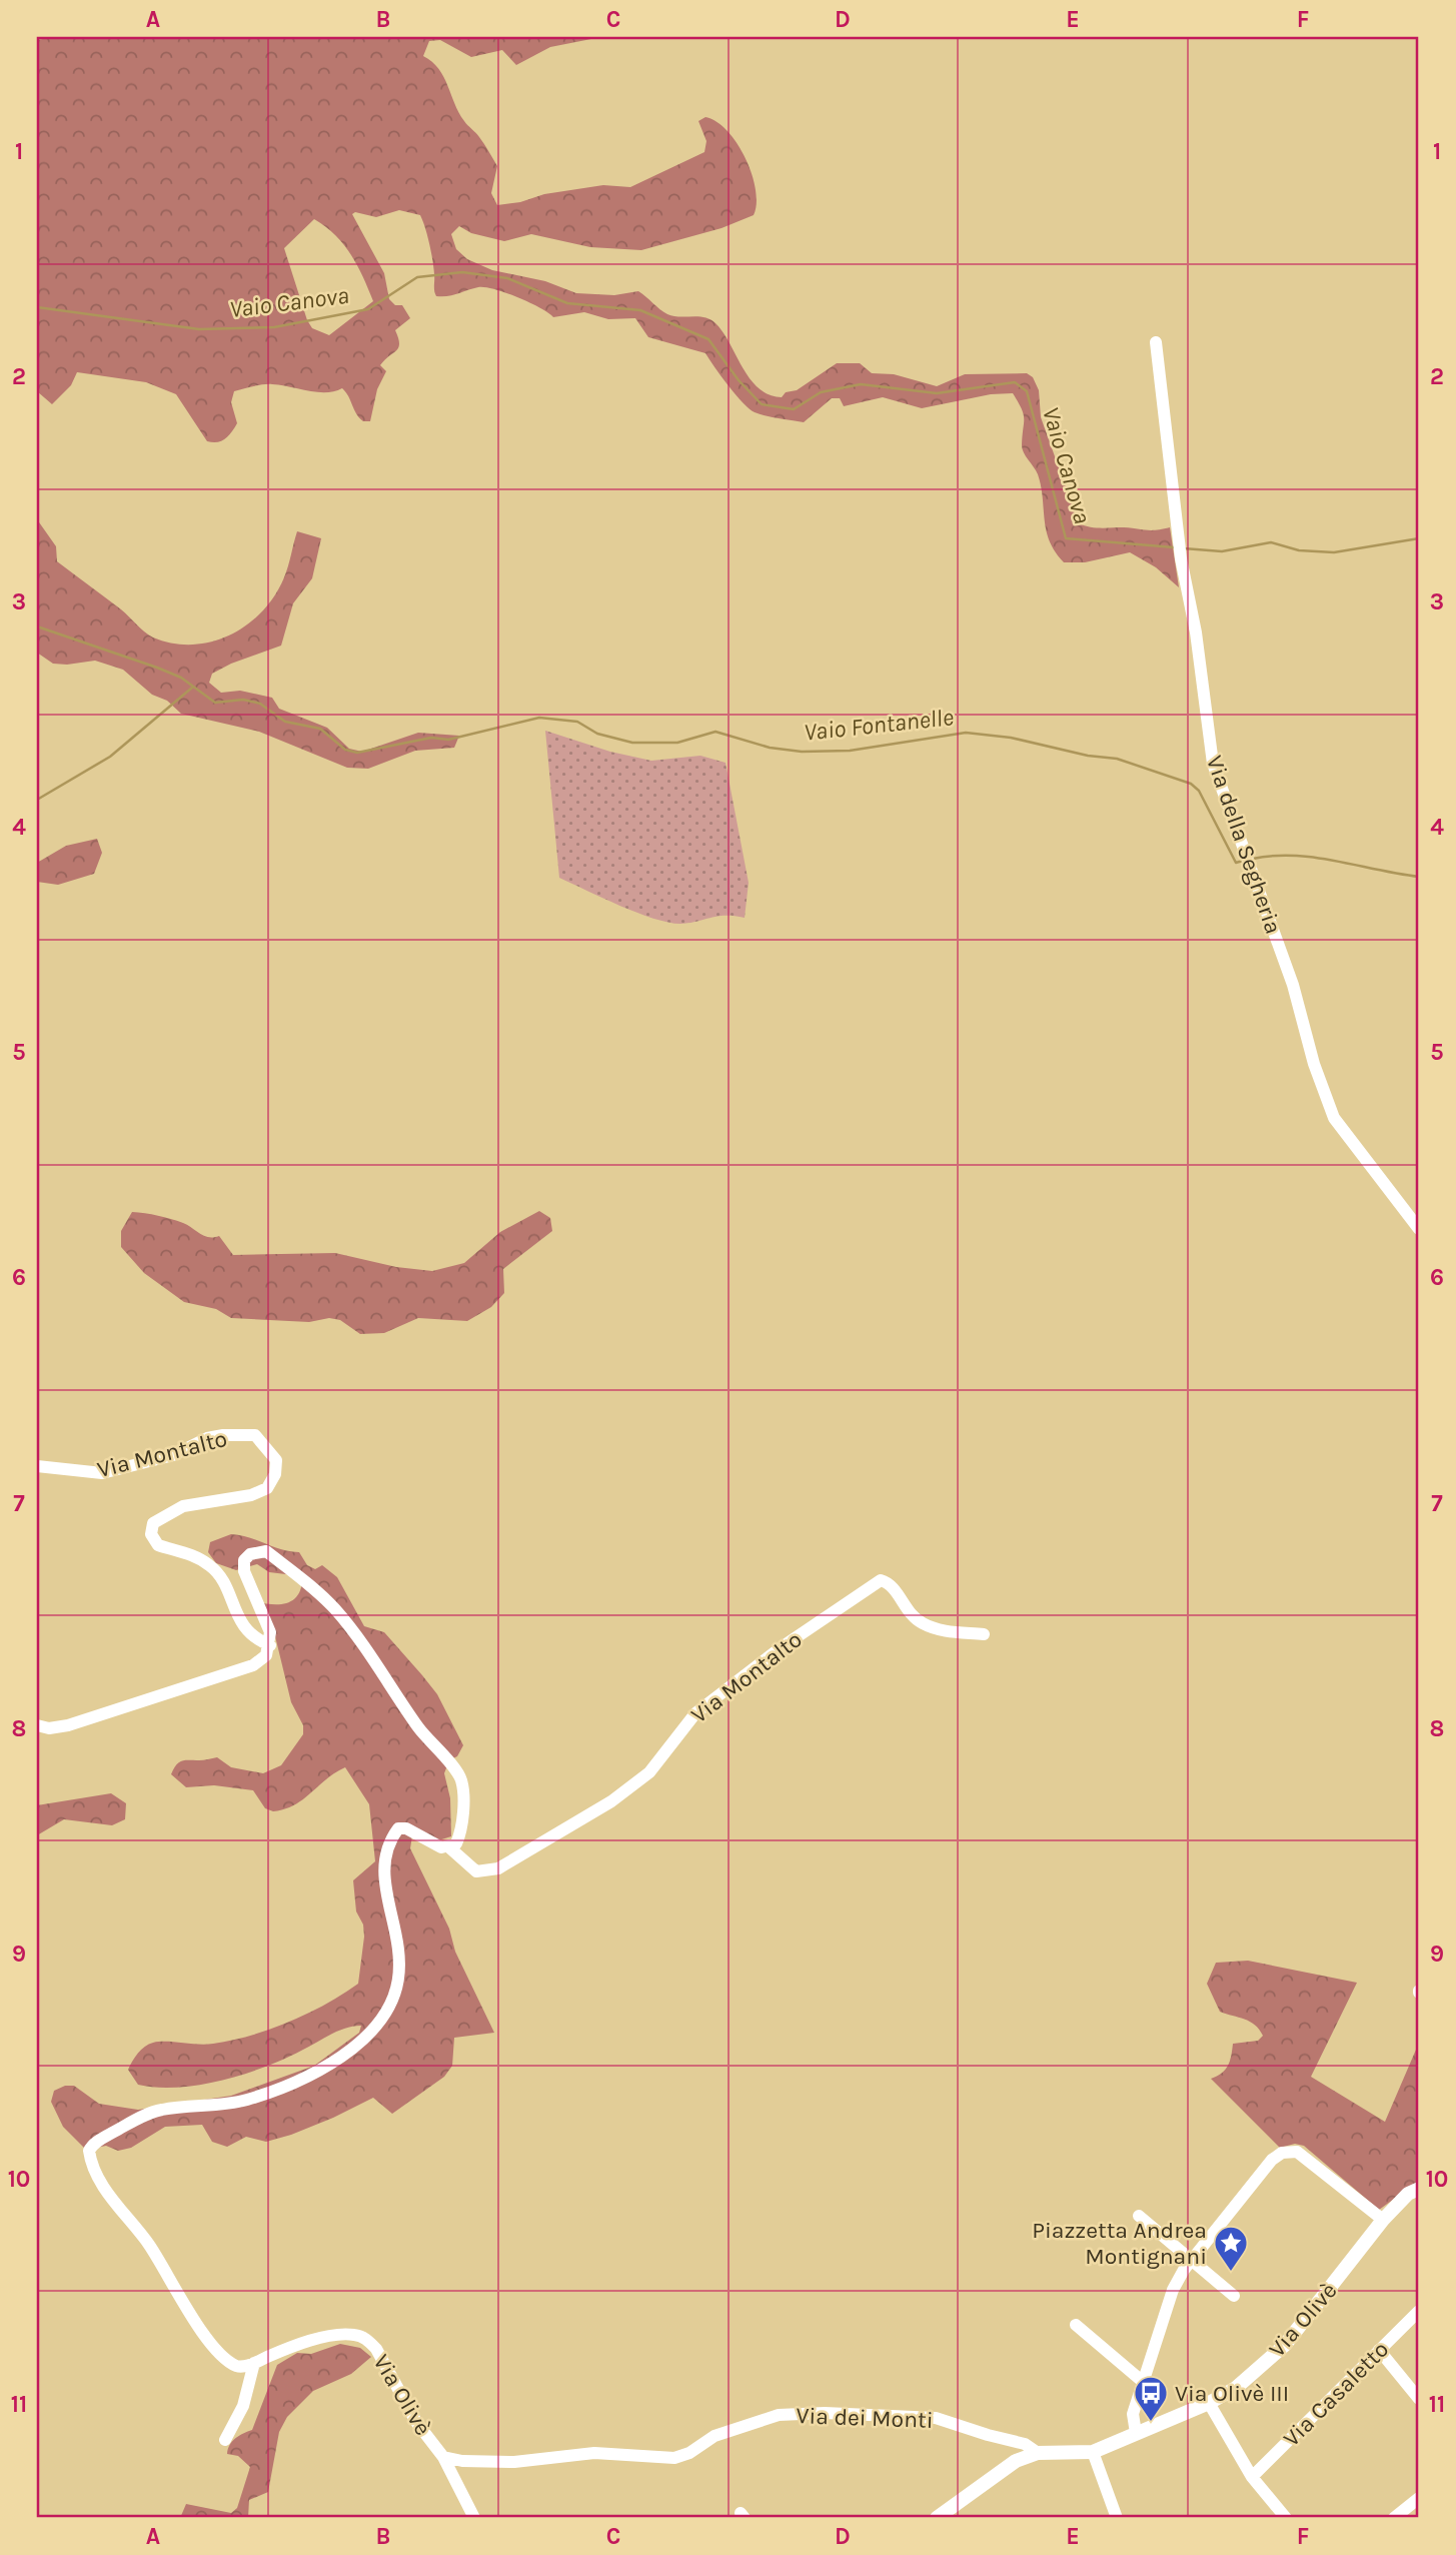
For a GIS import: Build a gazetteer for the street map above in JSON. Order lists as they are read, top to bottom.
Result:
{
  "streets": {
    "street": [
      "Via della Segheria",
      "Via Montalto",
      "Via Olivè",
      "Via Casaletto",
      "Via dei Monti"
    ]
  },
  "crossings": [
    ["Via Montalto", "Via Olivè"],
    ["Via Olivè", "Via dei Monti"]
  ],
  "water": ["Vaio Canova", "Vaio Fontanelle"],
  "places": {
    "place": ["Piazzetta Andrea Montignani"],
    "bus stop": ["Via Olivè III"]
  },
  "grid": {
    "columns": [
      "A",
      "B",
      "C",
      "D",
      "E",
      "F"
    ],
    "rows": [
      "1",
      "2",
      "3",
      "4",
      "5",
      "6",
      "7",
      "8",
      "9",
      "10",
      "11"
    ]
  }
}
